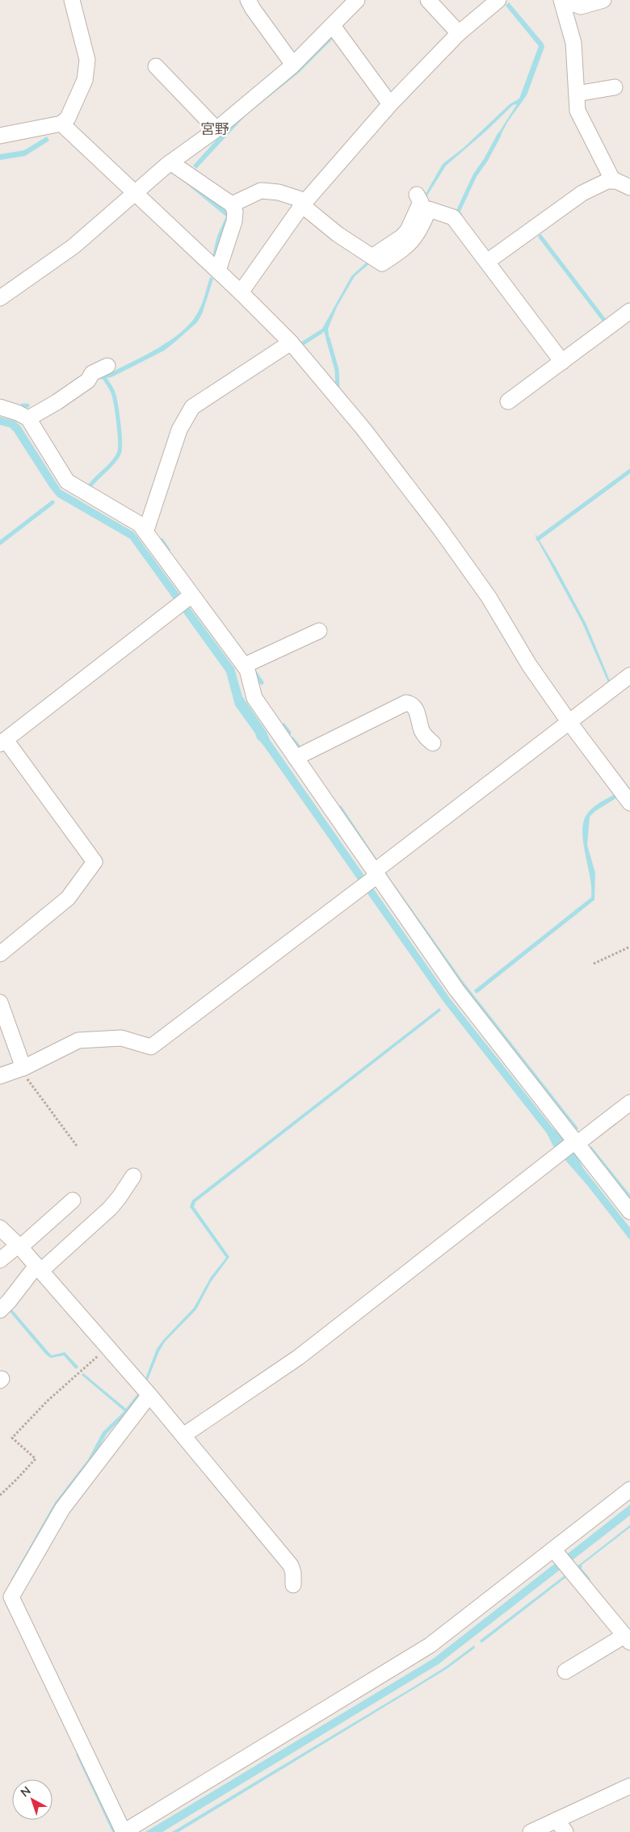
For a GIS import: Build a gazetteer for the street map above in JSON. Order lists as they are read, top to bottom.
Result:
{
  "districts": ["宮野"],
  "north": "top left"
}
